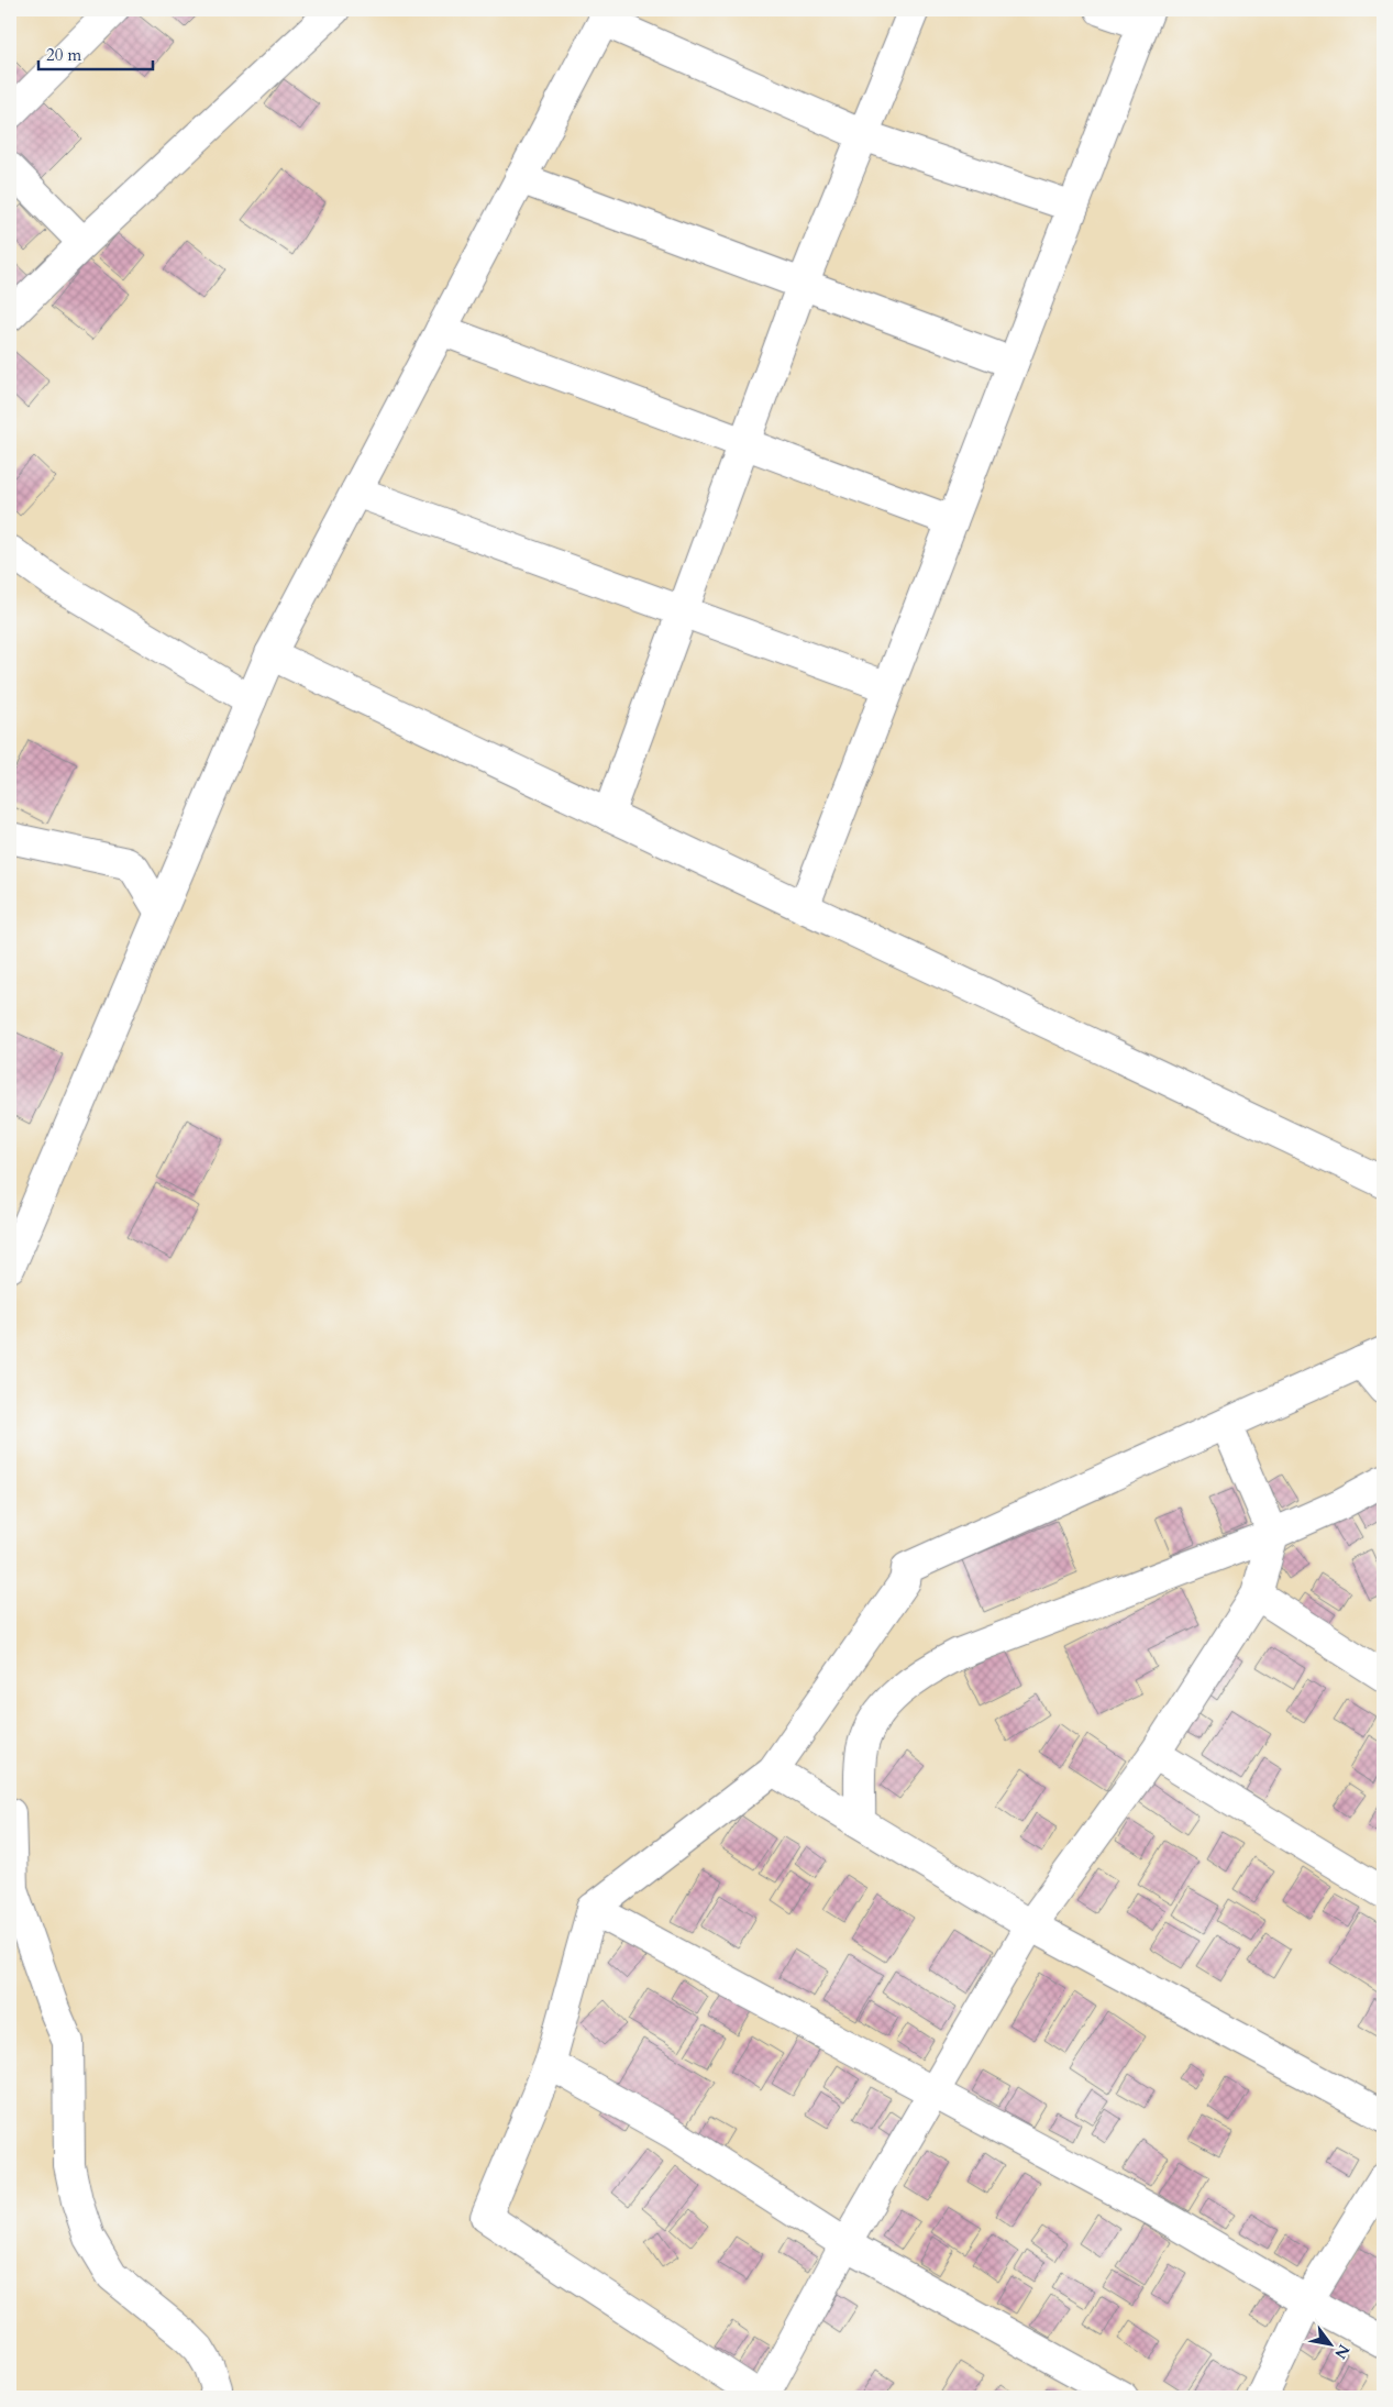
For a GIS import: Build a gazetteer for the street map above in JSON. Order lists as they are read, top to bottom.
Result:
{
  "scale_bar": "20 m",
  "north": "bottom right"
}
